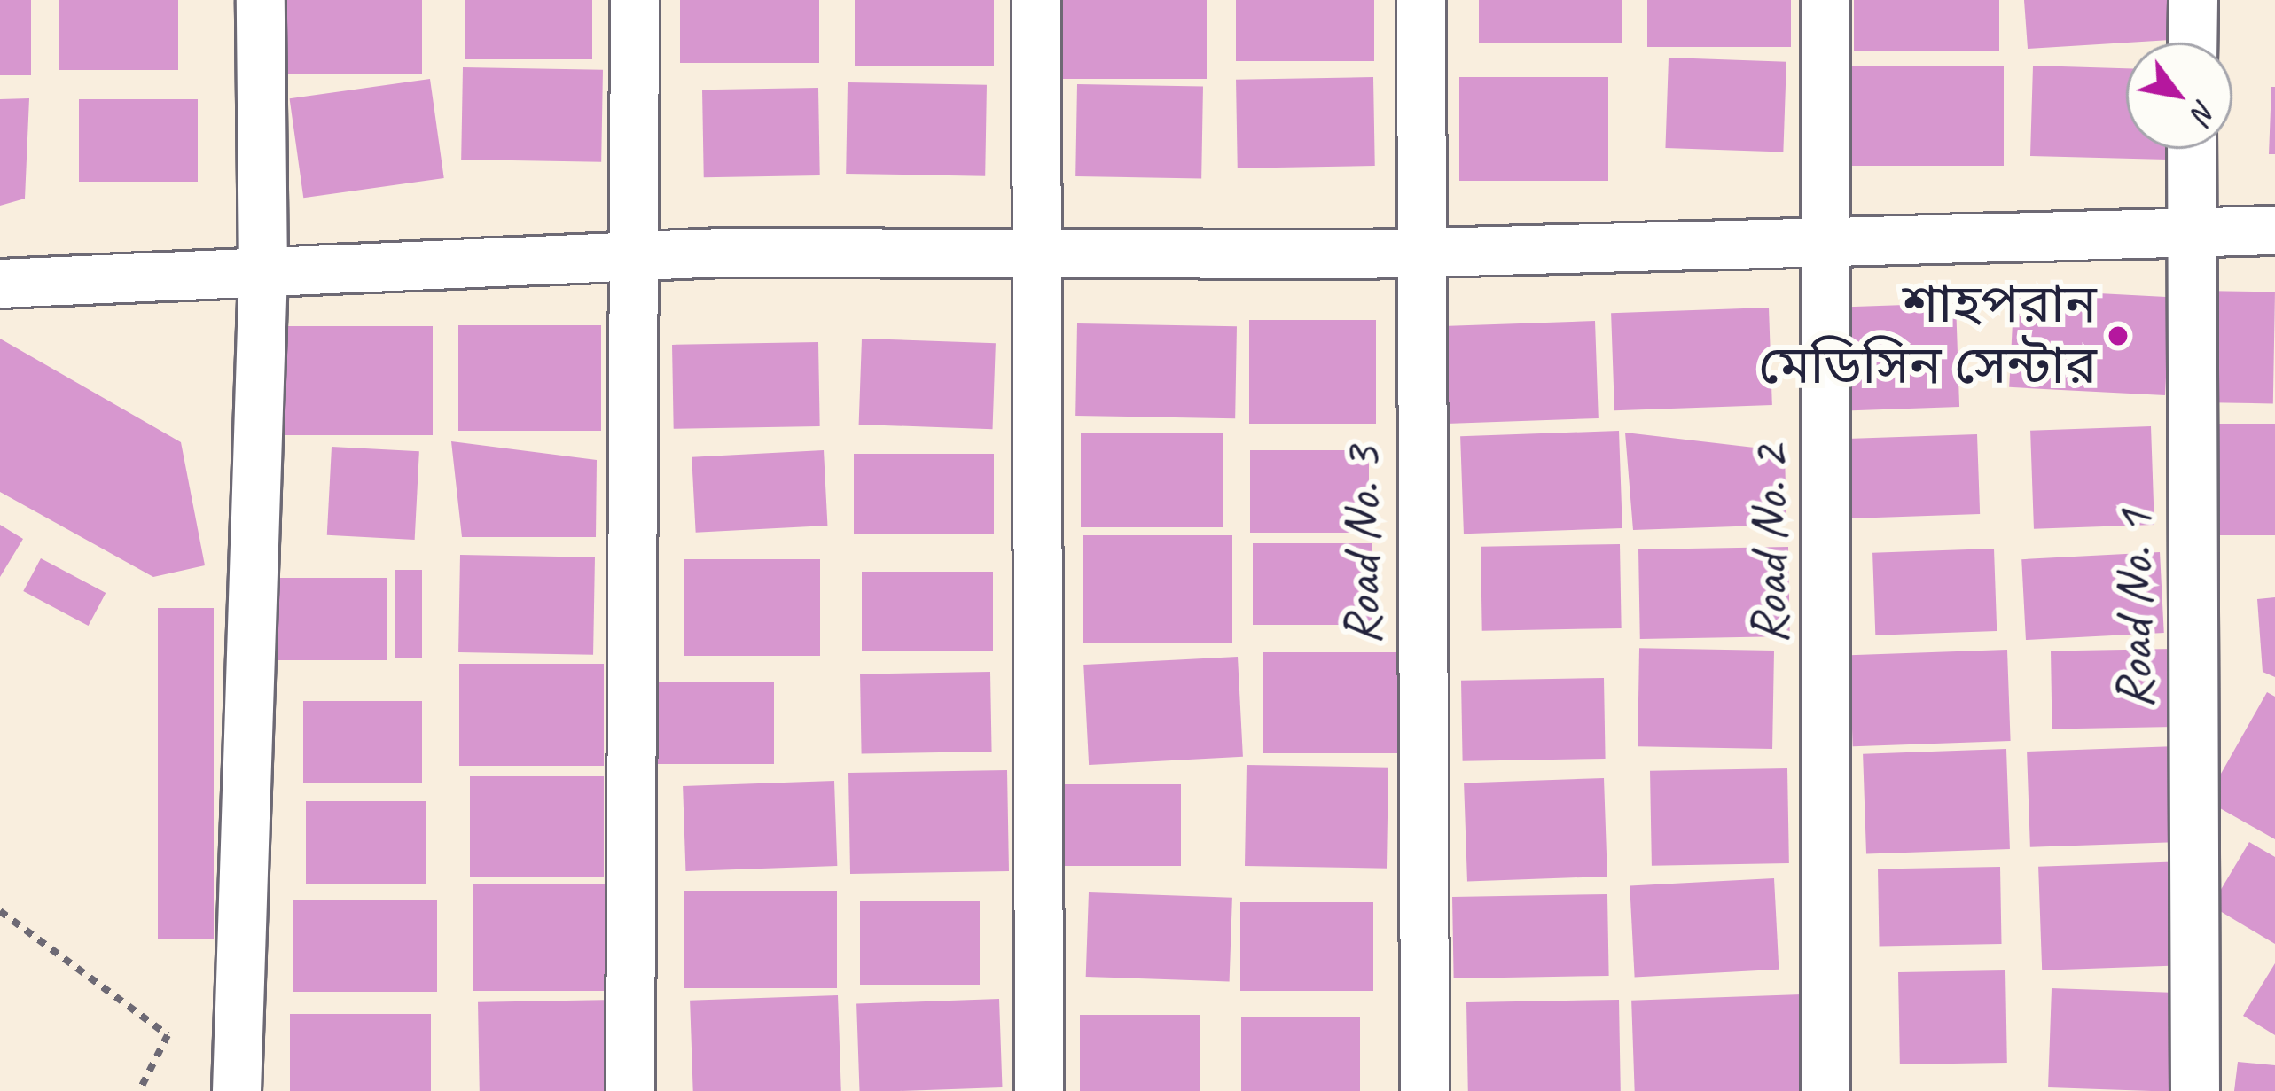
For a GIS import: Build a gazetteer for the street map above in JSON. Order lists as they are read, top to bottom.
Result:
{
  "streets": {
    "street": ["Road No. 2", "Road No. 3", "Road No. 1"]
  },
  "places": ["শাহপরান মেডিসিন সেন্টার"],
  "north": "bottom right"
}
